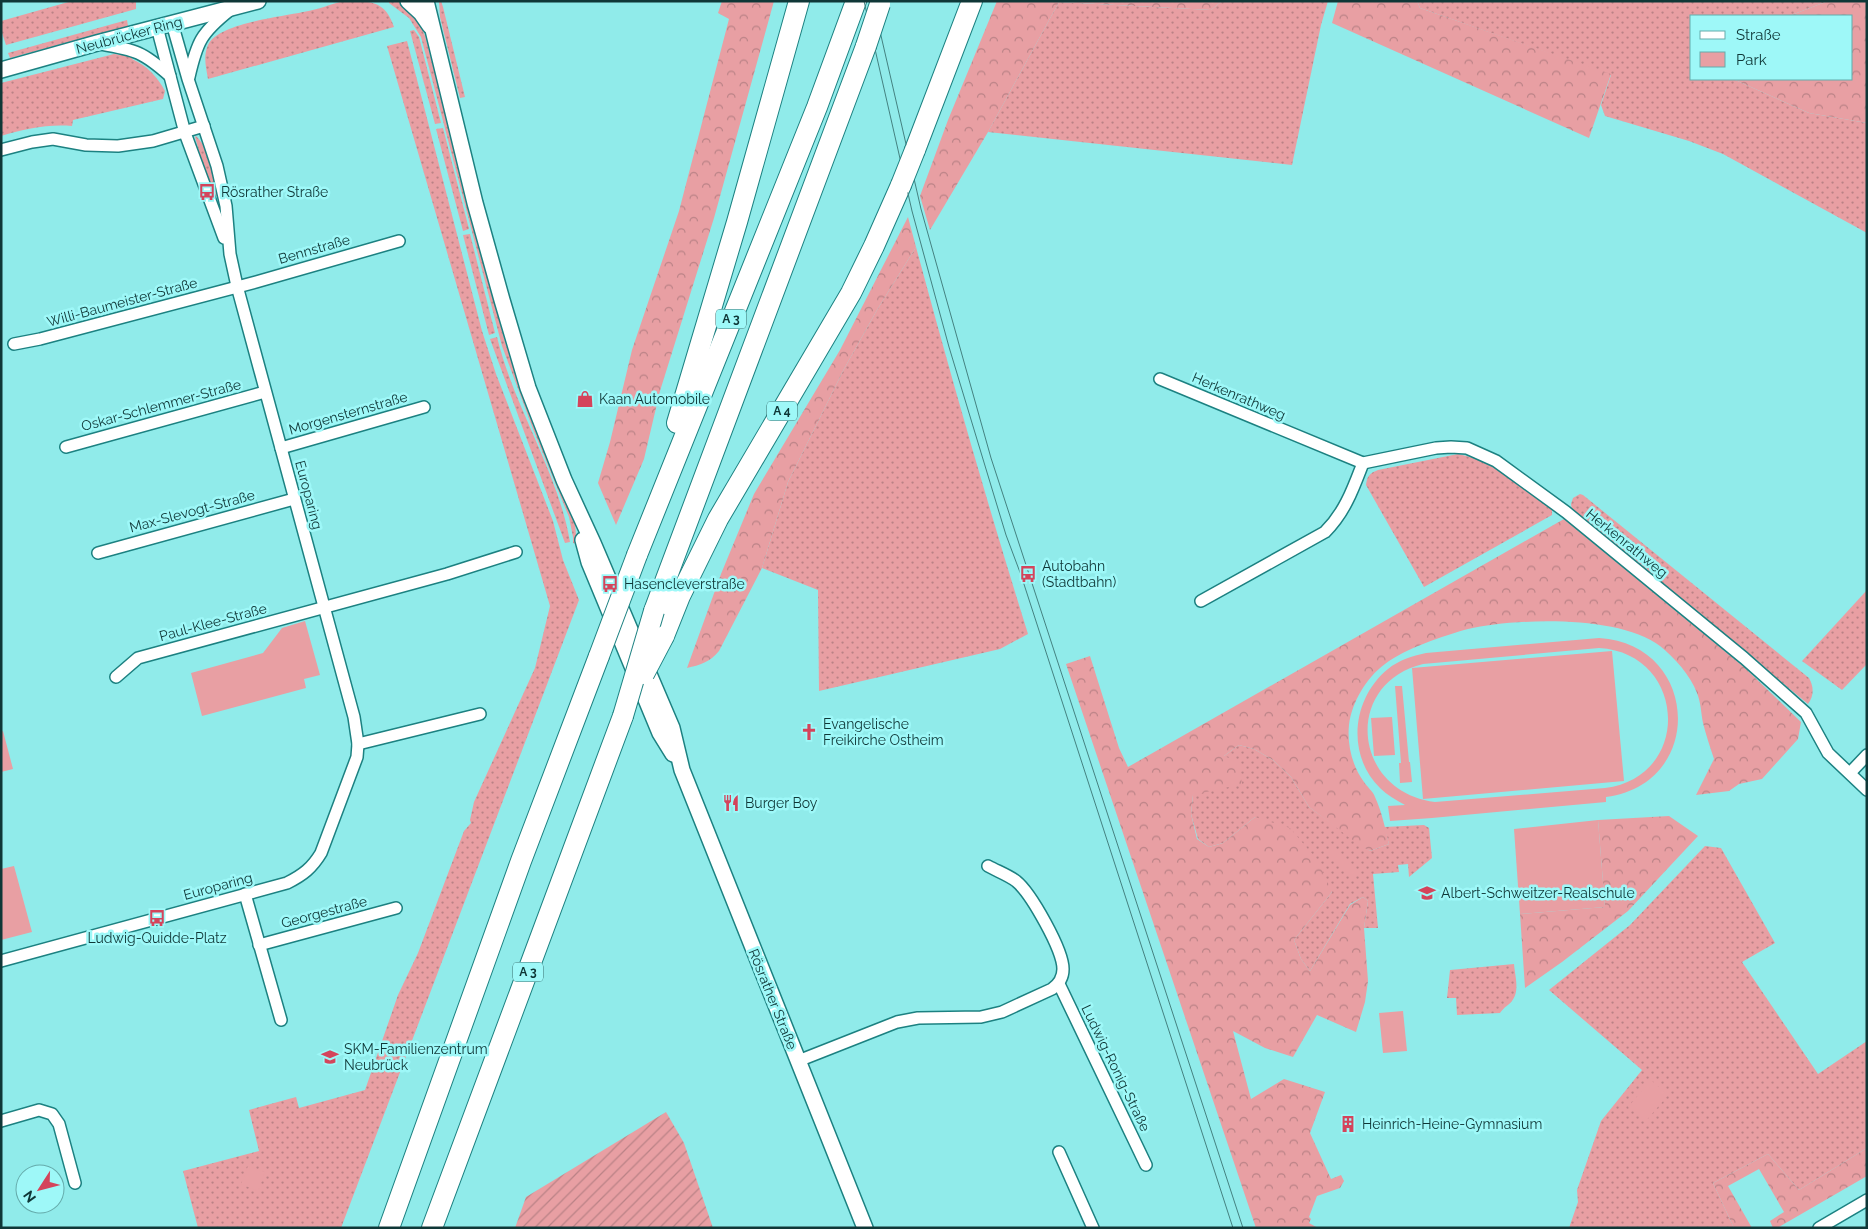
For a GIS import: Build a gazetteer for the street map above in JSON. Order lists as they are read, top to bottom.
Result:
{
  "streets": {
    "highway": ["A 3", "A 4"],
    "main road": ["Neubrücker Ring", "Rösrather Straße"],
    "street": [
      "Bennstraße",
      "Willi-Baumeister-Straße",
      "Herkenrathweg",
      "Oskar-Schlemmer-Straße",
      "Morgensternstraße",
      "Europaring",
      "Max-Slevogt-Straße",
      "Paul-Klee-Straße",
      "Georgestraße",
      "Ludwig-Ronig-Straße"
    ]
  },
  "crossings": [
    ["Neubrücker Ring", "Europaring"],
    ["Bennstraße", "Willi-Baumeister-Straße"],
    ["Bennstraße", "Europaring"],
    ["Willi-Baumeister-Straße", "Europaring"],
    ["A 3", "A 4"],
    ["Oskar-Schlemmer-Straße", "Europaring"],
    ["Morgensternstraße", "Europaring"],
    ["Europaring", "Max-Slevogt-Straße"],
    ["Europaring", "Paul-Klee-Straße"]
  ],
  "places": {
    "bus stop": [
      "Rösrather Straße",
      "Autobahn (Stadtbahn)",
      "Hasencleverstraße",
      "Ludwig-Quidde-Platz"
    ],
    "shop": ["Kaan Automobile"],
    "church": ["Evangelische Freikirche Ostheim"],
    "restaurant": ["Burger Boy"],
    "school or university": ["Albert-Schweitzer-Realschule", "SKM-Familienzentrum Neubrück"],
    "building": ["Heinrich-Heine-Gymnasium"]
  },
  "legend": ["Straße", "Park"],
  "north": "bottom left"
}
